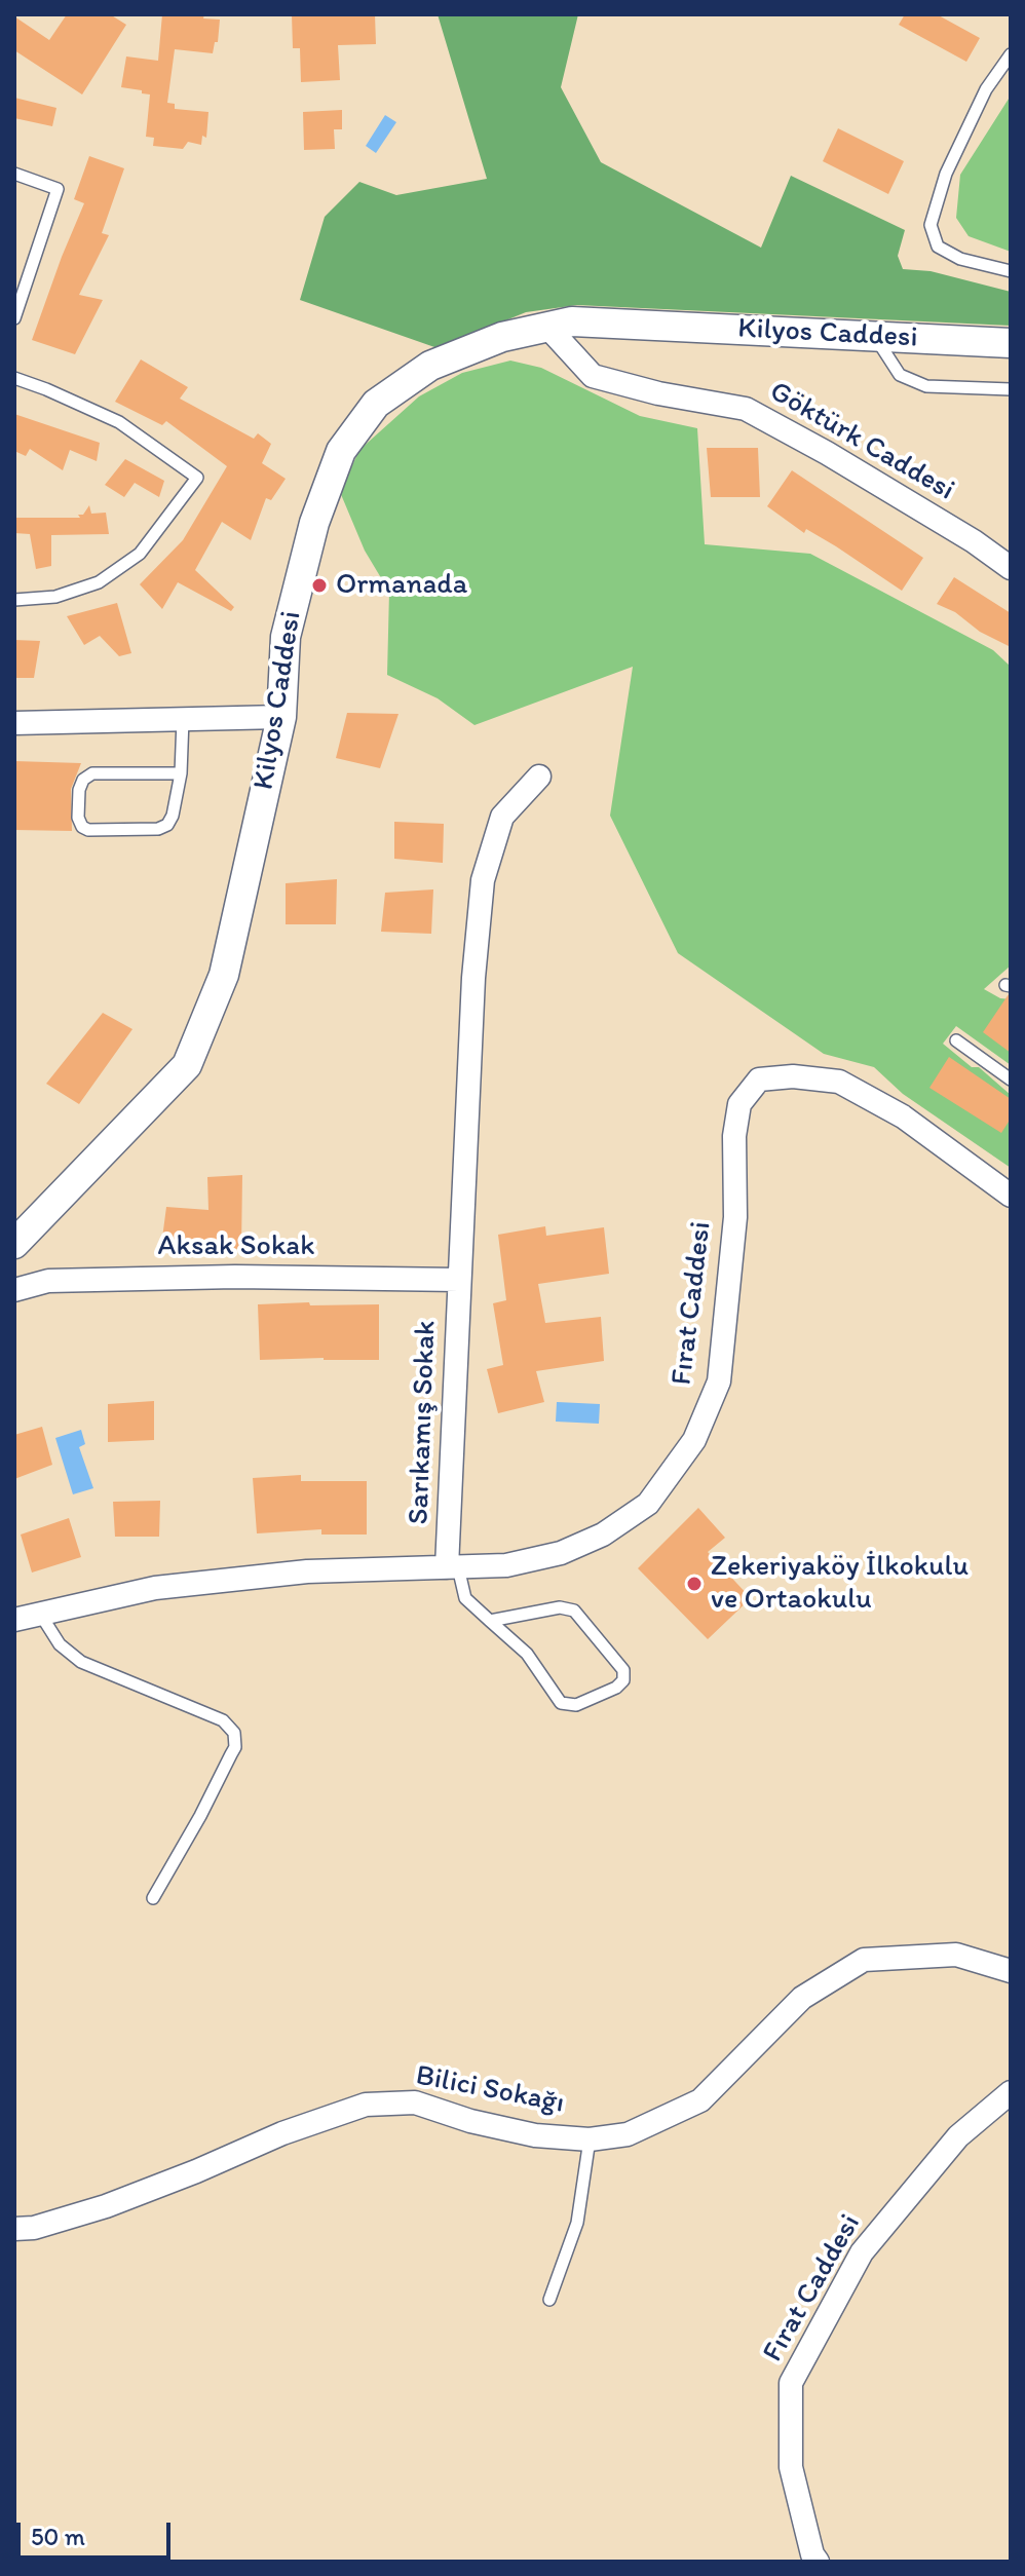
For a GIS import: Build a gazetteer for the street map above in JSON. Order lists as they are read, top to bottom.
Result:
{
  "streets": {
    "street": [
      "Kilyos Caddesi",
      "Göktürk Caddesi",
      "Aksak Sokak",
      "Fırat Caddesi",
      "Sarıkamış Sokak",
      "Bilici Sokağı"
    ]
  },
  "crossings": [
    ["Kilyos Caddesi", "Göktürk Caddesi"],
    ["Aksak Sokak", "Sarıkamış Sokak"],
    ["Fırat Caddesi", "Sarıkamış Sokak"]
  ],
  "places": ["Ormanada", "Zekeriyaköy İlkokulu ve Ortaokulu"],
  "scale_bar": "50 m"
}
